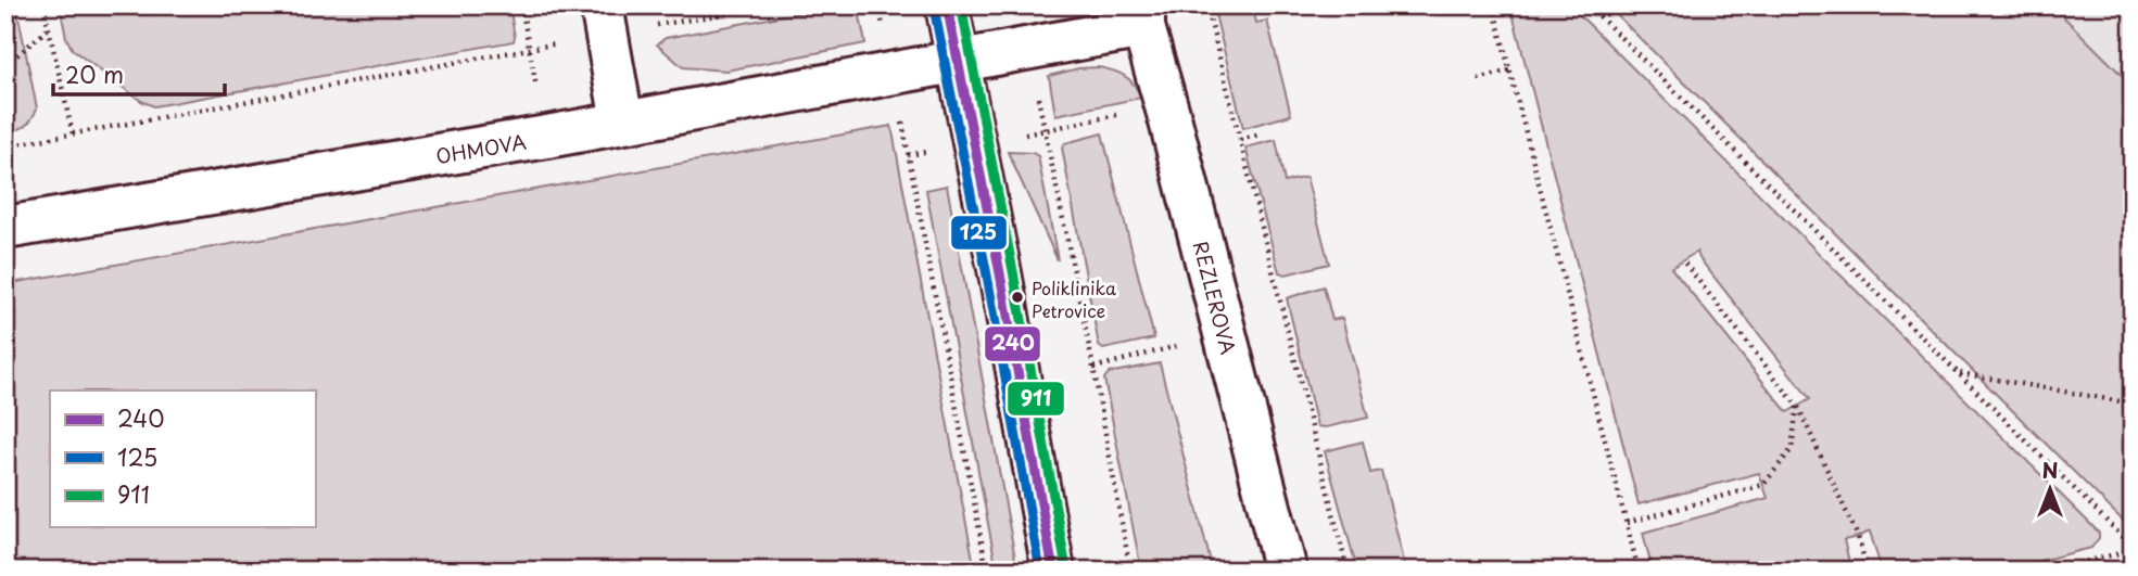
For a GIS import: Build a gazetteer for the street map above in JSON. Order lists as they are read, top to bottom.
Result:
{
  "streets": {
    "street": ["OHMOVA", "REZLEROVA"]
  },
  "crossings": [
    ["OHMOVA", "REZLEROVA"]
  ],
  "places": ["Poliklinika Petrovice"],
  "lines": ["transit line 240", "transit line 911", "transit line 125"],
  "legend": ["240", "125", "911"],
  "scale_bar": "20 m",
  "north": "top"
}
